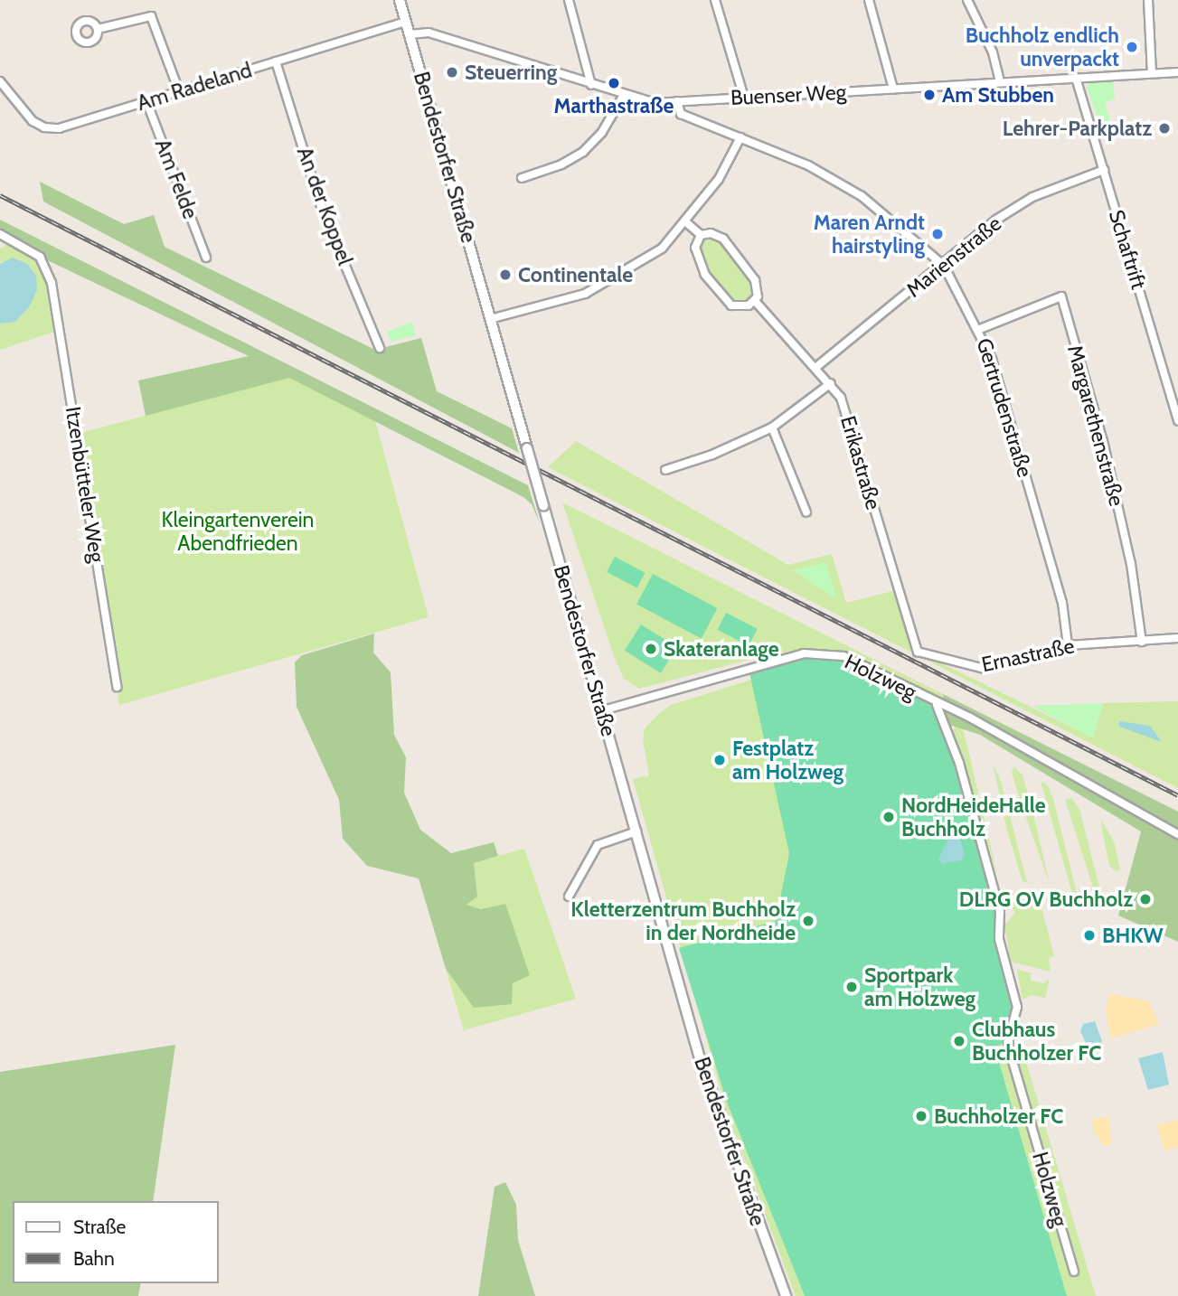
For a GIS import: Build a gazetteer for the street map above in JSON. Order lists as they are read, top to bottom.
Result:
{
  "streets": {
    "street": [
      "Am Radeland",
      "Buenser Weg",
      "Bendestorfer Straße",
      "Am Felde",
      "An der Koppel",
      "Schaftrift",
      "Marienstraße",
      "Gertrudenstraße",
      "Margarethenstraße",
      "Erikastraße",
      "Itzenbütteler Weg",
      "Ernastraße",
      "Holzweg"
    ]
  },
  "crossings": [
    ["Am Radeland", "Bendestorfer Straße"],
    ["Am Radeland", "Am Felde"],
    ["Am Radeland", "An der Koppel"],
    ["Buenser Weg", "Bendestorfer Straße"],
    ["Buenser Weg", "Schaftrift"],
    ["Buenser Weg", "Gertrudenstraße"],
    ["Bendestorfer Straße", "Holzweg"],
    ["Schaftrift", "Marienstraße"],
    ["Marienstraße", "Gertrudenstraße"],
    ["Marienstraße", "Erikastraße"],
    ["Gertrudenstraße", "Margarethenstraße"],
    ["Gertrudenstraße", "Ernastraße"],
    ["Margarethenstraße", "Ernastraße"],
    ["Erikastraße", "Ernastraße"]
  ],
  "parks": ["Kleingartenverein Abendfrieden"],
  "places": [
    "Buchholz endlich unverpackt",
    "Steuerring",
    "Marthastraße",
    "Am Stubben",
    "Lehrer-Parkplatz",
    "Maren Arndt hairstyling",
    "Continentale",
    "Skateranlage",
    "Festplatz am Holzweg",
    "NordHeideHalle Buchholz",
    "DLRG OV Buchholz",
    "Kletterzentrum Buchholz in der Nordheide",
    "BHKW",
    "Sportpark am Holzweg",
    "Clubhaus Buchholzer FC",
    "Buchholzer FC"
  ],
  "legend": ["Straße", "Bahn"]
}
